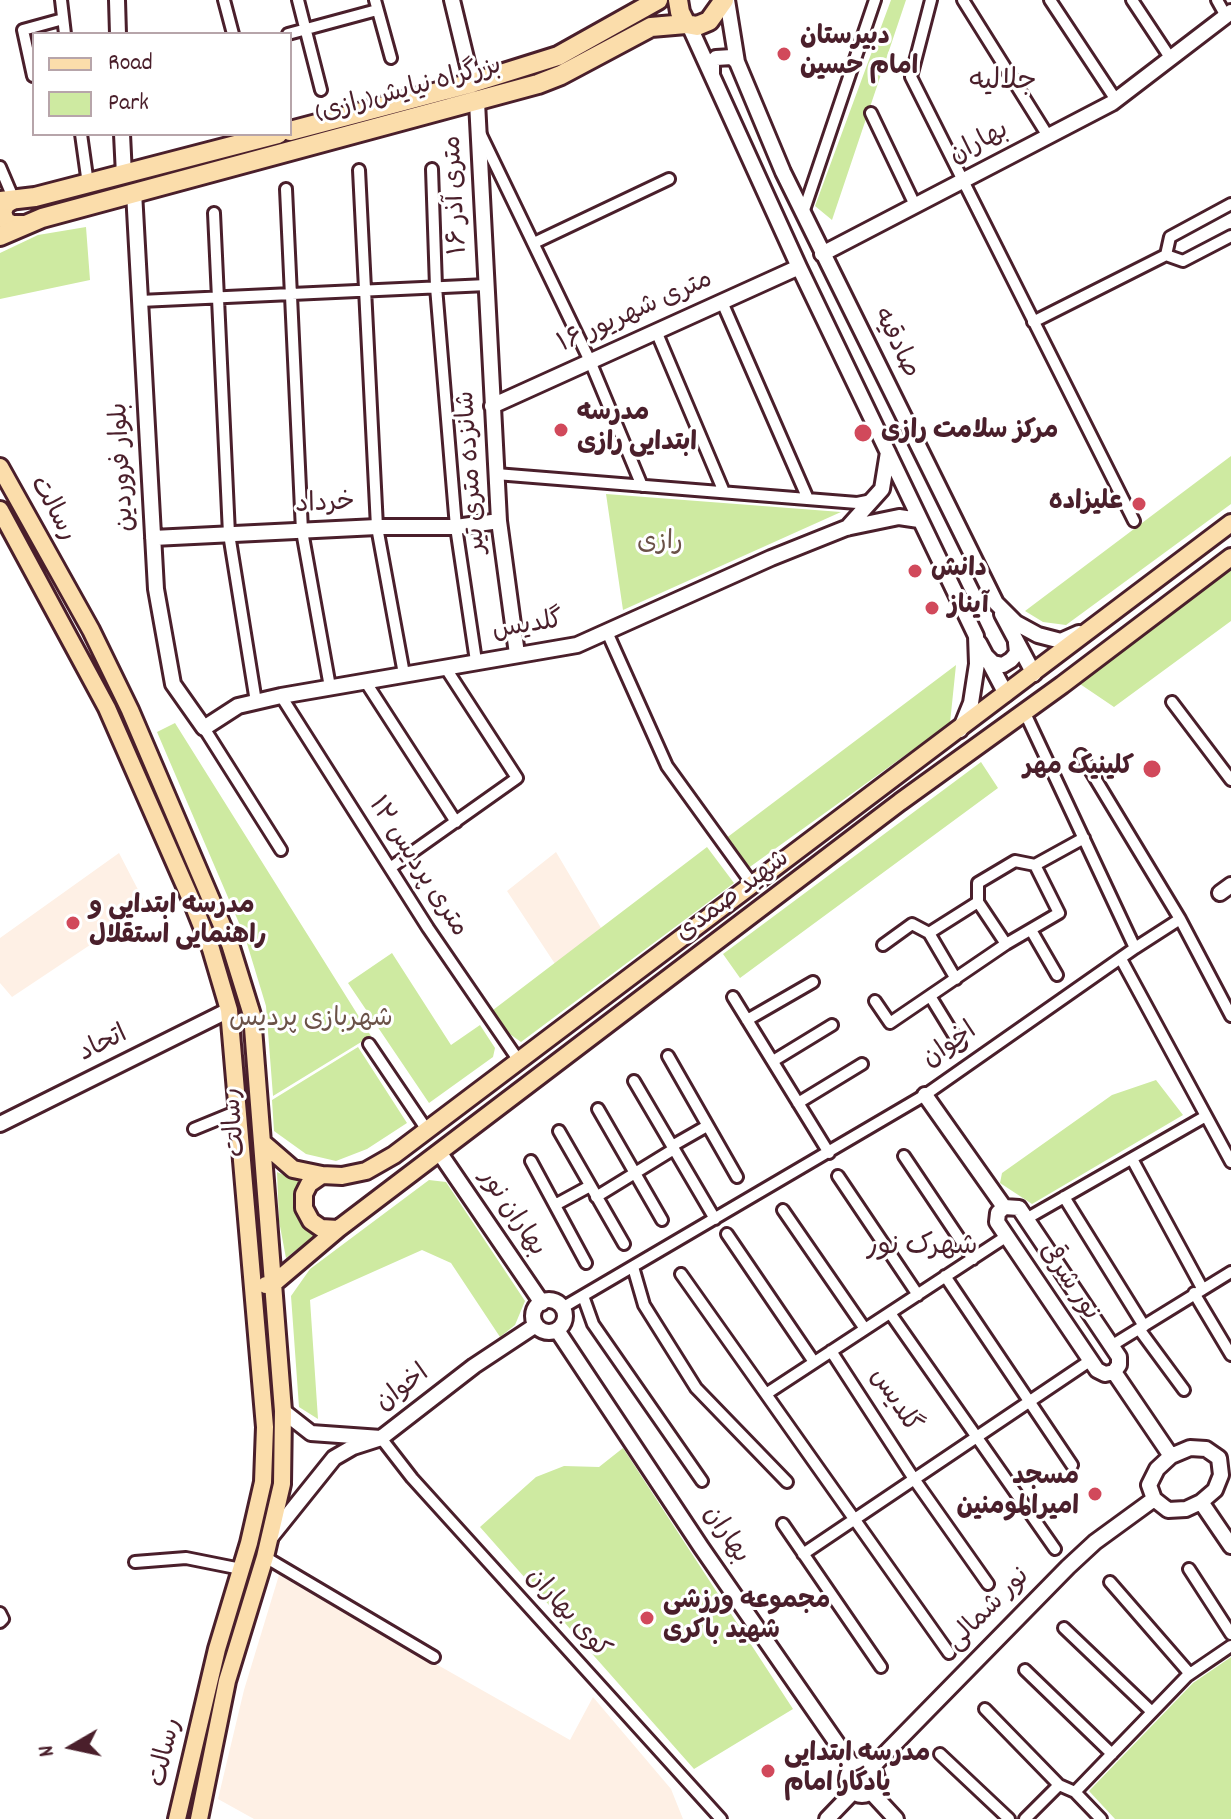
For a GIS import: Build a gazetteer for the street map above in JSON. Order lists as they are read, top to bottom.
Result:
{
  "streets": {
    "highway": ["بزرگراه نیایش(رازی)"],
    "main road": [
      "بهاران",
      "۱۶ متری آذر",
      "۱۶ متری شهریور",
      "صادقیه",
      "بلوار فروردین",
      "شانزده متری تیر",
      "خرداد",
      "رسالت",
      "گلدیس",
      "شهید صمدی",
      "اتحاد",
      "اخوان",
      "بهاران نور",
      "نور شرقی",
      "نور شمالی"
    ],
    "street": ["۱۲ متری پردیس", "کوی بهاران"]
  },
  "crossings": [
    ["بزرگراه نیایش(رازی)", "۱۶ متری آذر"],
    ["بزرگراه نیایش(رازی)", "صادقیه"],
    ["بزرگراه نیایش(رازی)", "بلوار فروردین"],
    ["بهاران", "صادقیه"],
    ["بهاران", "اخوان"],
    ["بهاران", "بهاران نور"],
    ["بهاران", "نور شمالی"],
    ["۱۶ متری آذر", "شانزده متری تیر"],
    ["۱۶ متری شهریور", "صادقیه"],
    ["۱۶ متری شهریور", "شانزده متری تیر"],
    ["صادقیه", "شهید صمدی"],
    ["بلوار فروردین", "خرداد"],
    ["بلوار فروردین", "گلدیس"],
    ["شانزده متری تیر", "خرداد"],
    ["شانزده متری تیر", "گلدیس"],
    ["رسالت", "شهید صمدی"],
    ["رسالت", "اتحاد"],
    ["رسالت", "اخوان"],
    ["گلدیس", "۱۲ متری پردیس"],
    ["۱۲ متری پردیس", "شهید صمدی"],
    ["شهید صمدی", "بهاران نور"],
    ["اخوان", "بهاران نور"],
    ["اخوان", "نور شرقی"],
    ["اخوان", "کوی بهاران"],
    ["نور شرقی", "نور شمالی"]
  ],
  "districts": ["جلالیه", "شهرک نور"],
  "parks": ["رازی", "شهربازی پردیس"],
  "places": [
    "دبیرستان امام حسین",
    "مدرسه ابتدایی رازی",
    "مرکز سلامت رازی",
    "علیزاده",
    "دانش",
    "آیناز",
    "کلینیک مهر",
    "مدرسه ابتدایی و راهنمایی استقلال",
    "مسجد امیرالمومنین",
    "مجموعه ورزشی شهید باکری",
    "مدرسه ابتدایی یادگار امام"
  ],
  "legend": ["Road", "Park"],
  "north": "left"
}
